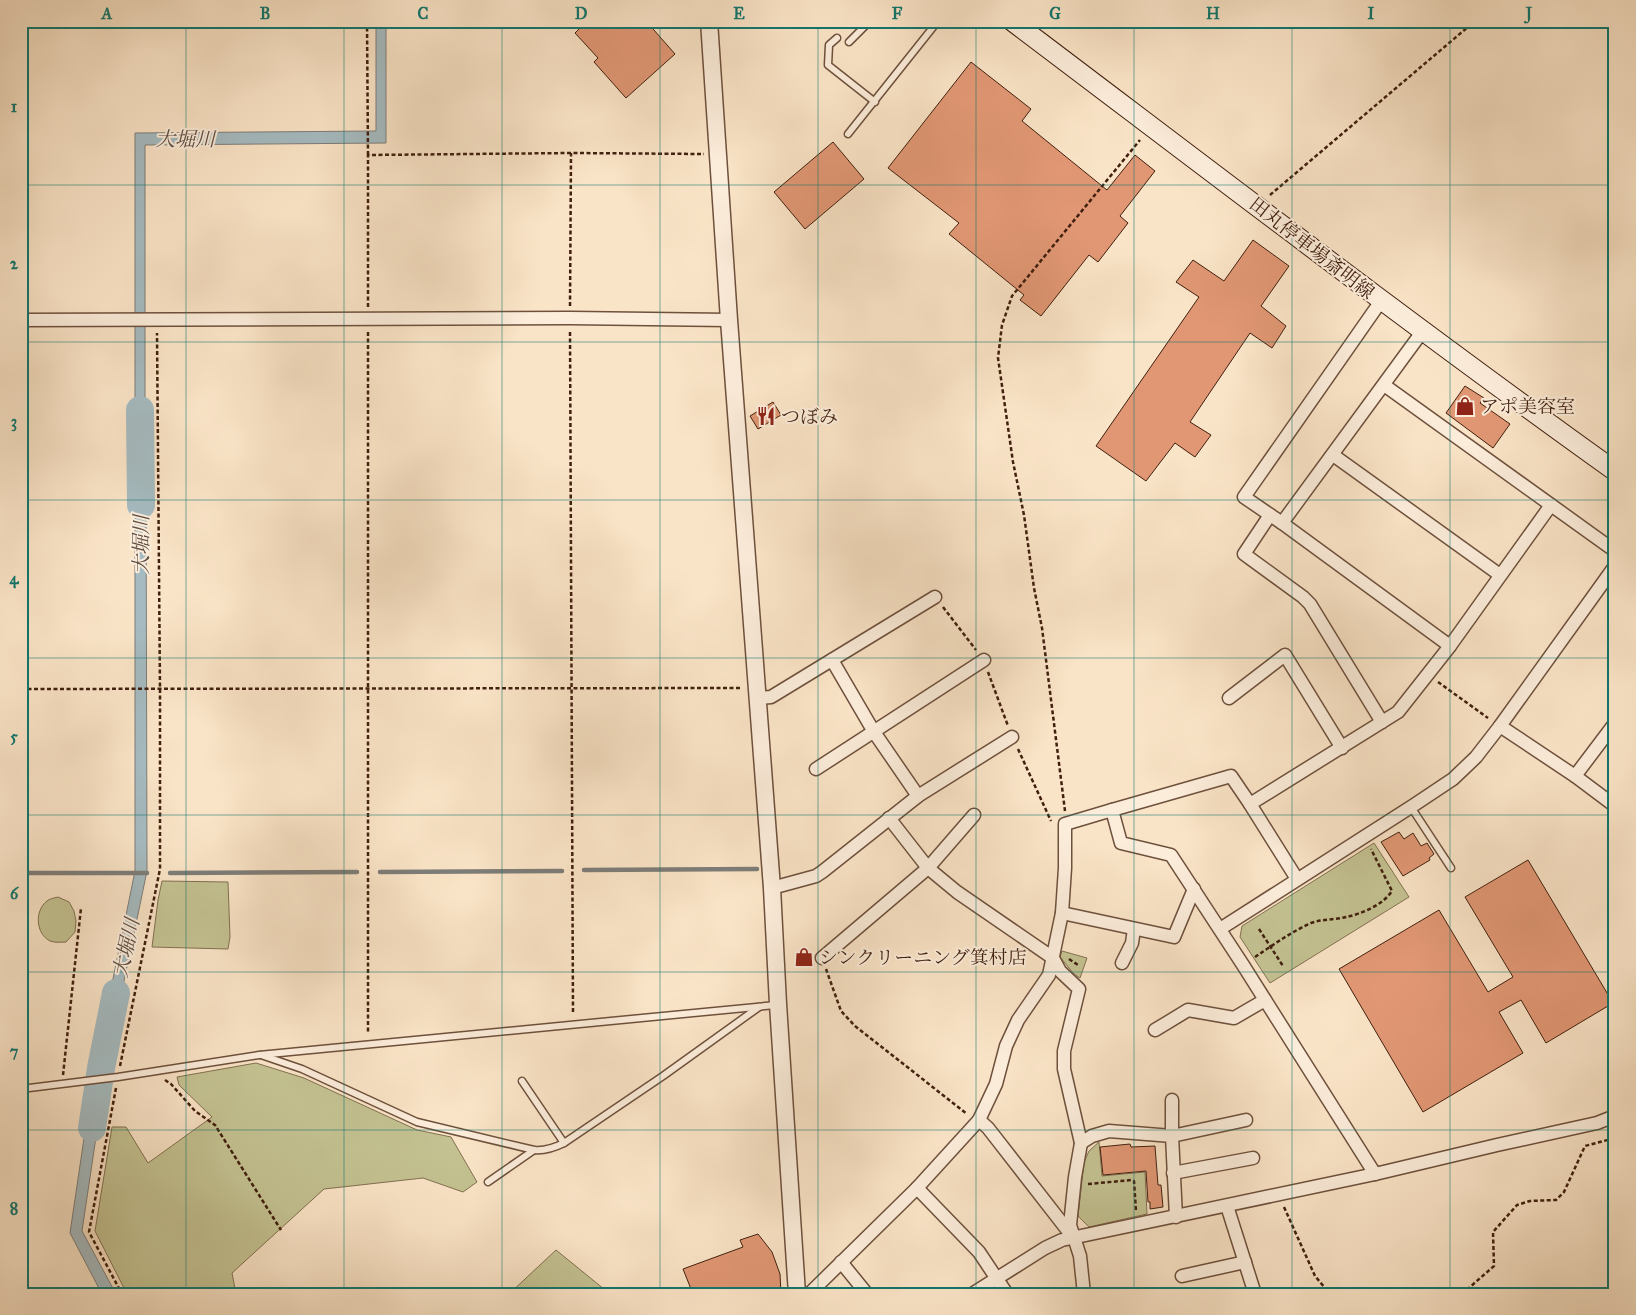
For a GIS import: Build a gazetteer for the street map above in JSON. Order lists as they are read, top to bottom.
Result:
{
  "streets": {
    "main road": ["田丸停車場斎明線"]
  },
  "water": ["大堀川"],
  "places": {
    "shop": ["アポ美容室", "シンクリーニング箕村店"],
    "restaurant": ["つぼみ"]
  },
  "grid": {
    "columns": [
      "A",
      "B",
      "C",
      "D",
      "E",
      "F",
      "G",
      "H",
      "I",
      "J"
    ],
    "rows": [
      "1",
      "2",
      "3",
      "4",
      "5",
      "6",
      "7",
      "8"
    ]
  }
}
